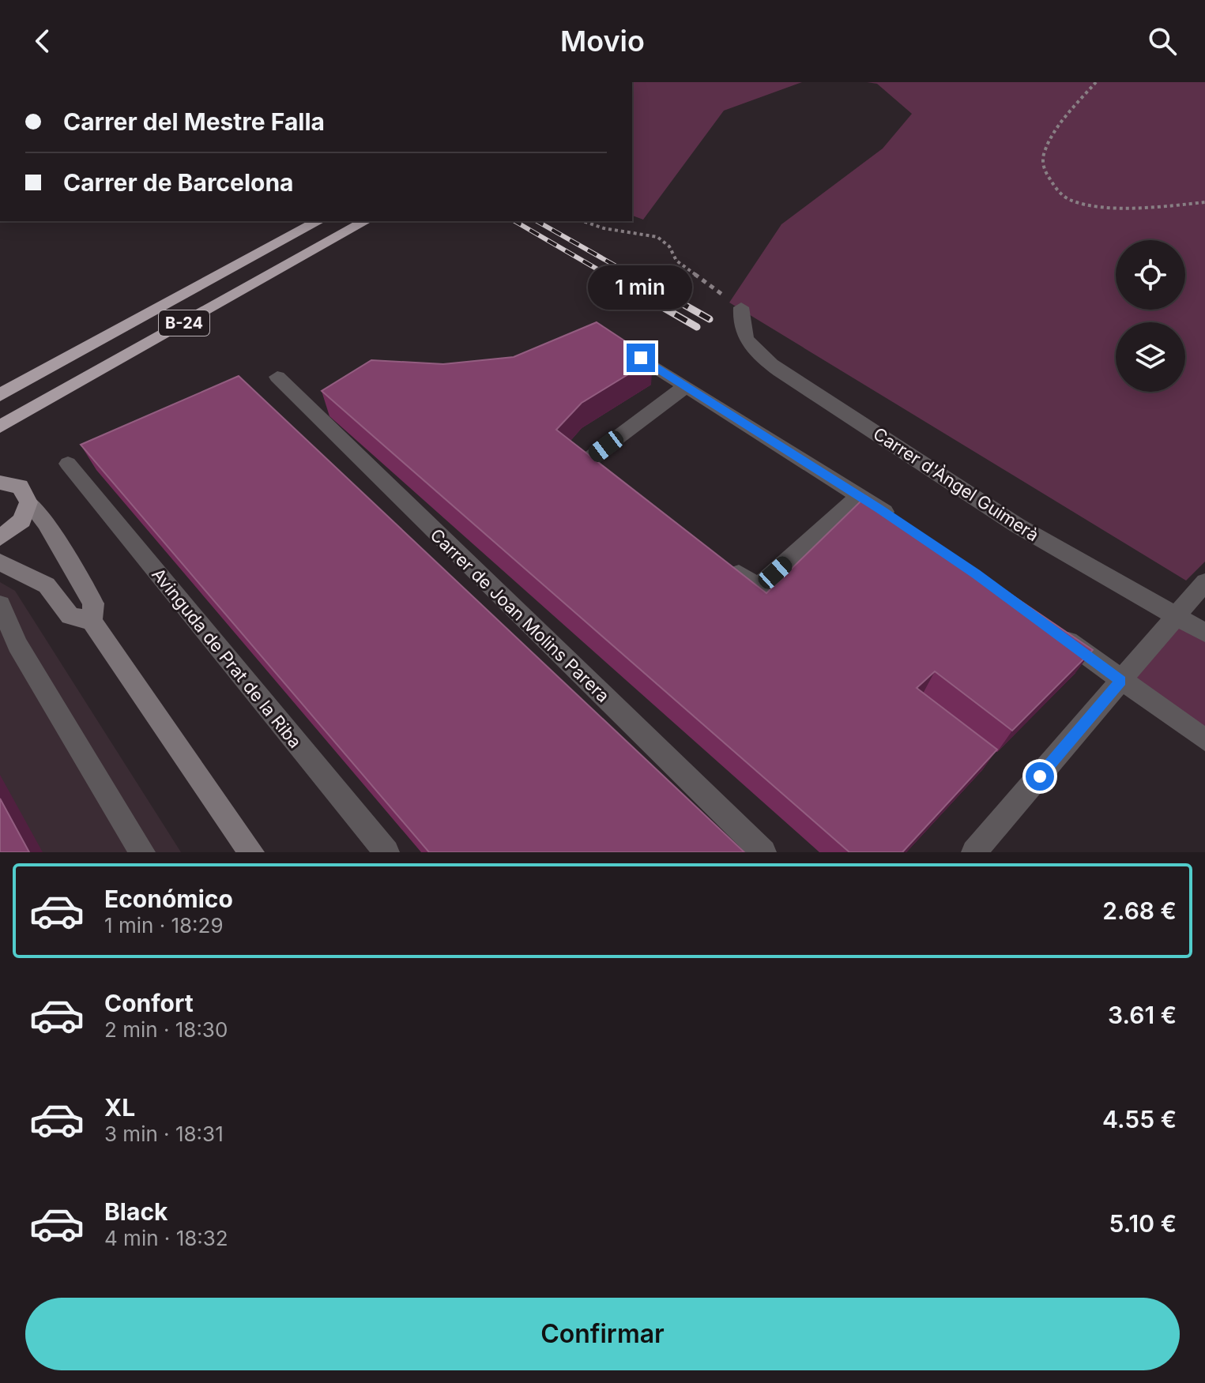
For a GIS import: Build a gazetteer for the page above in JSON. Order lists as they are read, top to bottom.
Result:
{
  "streets": {
    "highway": ["B-24"],
    "street": ["Carrer d'Àngel Guimerà", "Carrer de Joan Molins Parera", "Avinguda de Prat de la Riba"]
  },
  "page": {
    "header": "Movio",
    "banner": ["Carrer del Mestre Falla", "Carrer de Barcelona"],
    "bubble": "1 min",
    "list": [
      {
        "name": "Económico",
        "note": "1 min · 18:29",
        "value": "2.68 €"
      },
      {
        "name": "Confort",
        "note": "2 min · 18:30",
        "value": "3.61 €"
      },
      {
        "name": "XL",
        "note": "3 min · 18:31",
        "value": "4.55 €"
      },
      {
        "name": "Black",
        "note": "4 min · 18:32",
        "value": "5.10 €"
      }
    ],
    "buttons": "Confirmar"
  }
}
